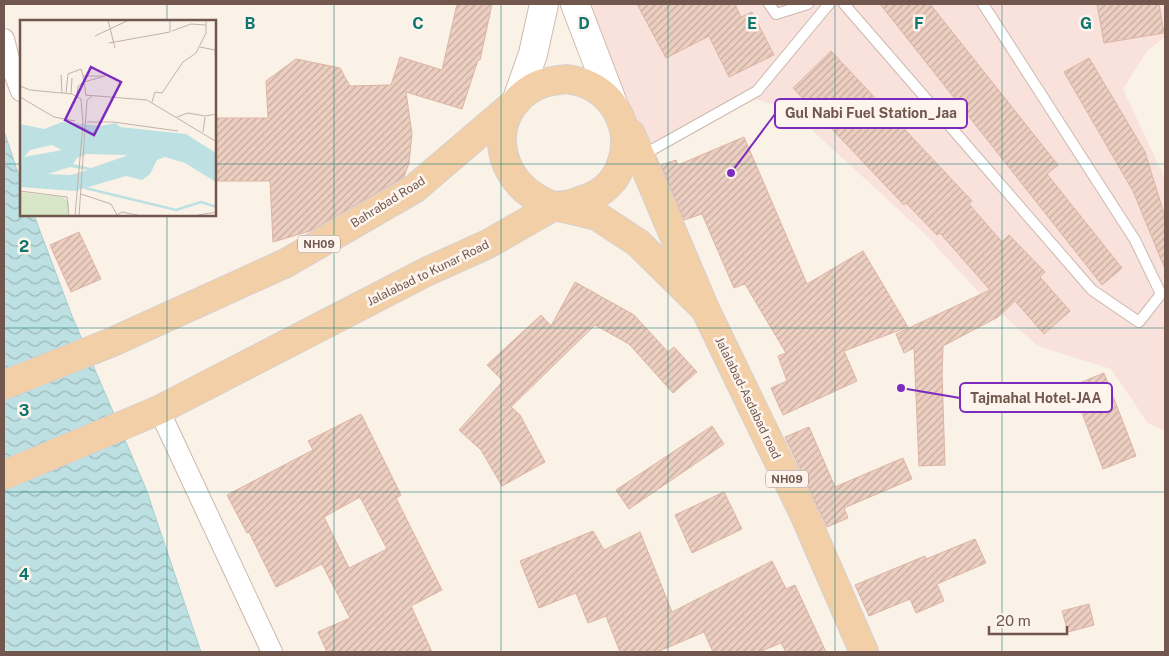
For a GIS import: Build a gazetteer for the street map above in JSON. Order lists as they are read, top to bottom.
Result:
{
  "streets": {
    "main road": [
      "Bahrabad Road",
      "NH09",
      "Jalalabad to Kunar Road",
      "Jalalabad-Asdabad road"
    ]
  },
  "crossings": [
    ["Bahrabad Road", "NH09"],
    ["Bahrabad Road", "Jalalabad to Kunar Road"],
    ["NH09", "Jalalabad to Kunar Road"],
    ["NH09", "Jalalabad-Asdabad road"]
  ],
  "places": ["Gul Nabi Fuel Station_Jaa", "Tajmahal Hotel-JAA"],
  "scale_bar": "20 m",
  "grid": {
    "columns": [
      "B",
      "C",
      "D",
      "E",
      "F",
      "G"
    ],
    "rows": ["2", "3", "4"]
  }
}
